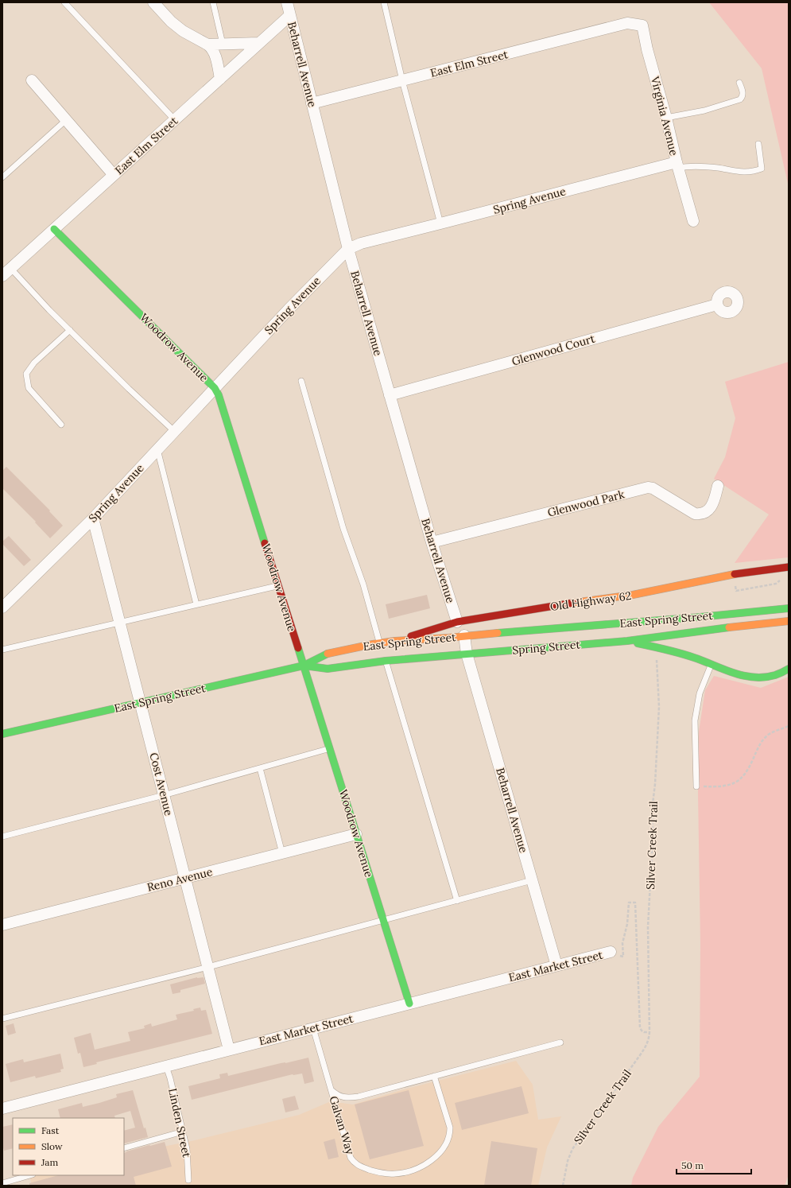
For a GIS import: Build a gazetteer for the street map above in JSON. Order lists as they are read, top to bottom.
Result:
{
  "streets": {
    "main road": [
      "Woodrow Avenue",
      "Old Highway 62",
      "East Spring Street",
      "Spring Street"
    ],
    "street": [
      "East Elm Street",
      "Beharrell Avenue",
      "Virginia Avenue",
      "Spring Avenue",
      "Glenwood Court",
      "Glenwood Park",
      "Cost Avenue",
      "Reno Avenue",
      "East Market Street"
    ],
    "lane": ["Linden Street", "Galvan Way"],
    "path": ["Silver Creek Trail"]
  },
  "crossings": [
    ["East Elm Street", "Beharrell Avenue"],
    ["East Elm Street", "Virginia Avenue"],
    ["East Elm Street", "Woodrow Avenue"],
    ["Beharrell Avenue", "Spring Avenue"],
    ["Beharrell Avenue", "Glenwood Court"],
    ["Beharrell Avenue", "Glenwood Park"],
    ["Beharrell Avenue", "Old Highway 62"],
    ["Beharrell Avenue", "East Spring Street"],
    ["Beharrell Avenue", "Spring Street"],
    ["Beharrell Avenue", "East Market Street"],
    ["Virginia Avenue", "Spring Avenue"],
    ["Spring Avenue", "Woodrow Avenue"],
    ["Spring Avenue", "Cost Avenue"],
    ["Woodrow Avenue", "East Spring Street"],
    ["Woodrow Avenue", "Spring Street"],
    ["Woodrow Avenue", "Reno Avenue"],
    ["Woodrow Avenue", "East Market Street"],
    ["Old Highway 62", "East Spring Street"],
    ["East Spring Street", "Spring Street"],
    ["East Spring Street", "Cost Avenue"],
    ["Cost Avenue", "Reno Avenue"],
    ["Cost Avenue", "East Market Street"],
    ["Silver Creek Trail", "East Market Street"],
    ["East Market Street", "Linden Street"],
    ["East Market Street", "Galvan Way"]
  ],
  "legend": ["Fast", "Slow", "Jam"],
  "scale_bar": "50 m"
}
